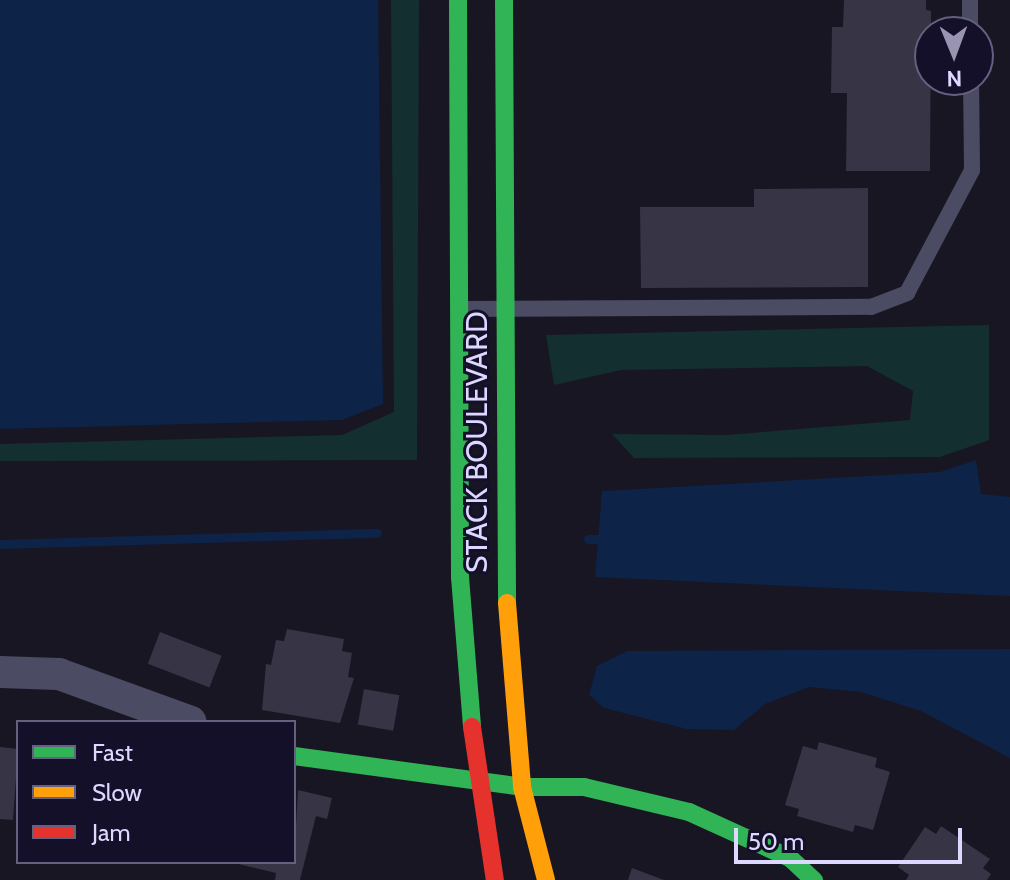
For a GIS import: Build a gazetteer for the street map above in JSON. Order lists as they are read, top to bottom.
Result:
{
  "streets": {
    "street": ["STACK BOULEVARD"]
  },
  "legend": ["Fast", "Slow", "Jam"],
  "scale_bar": "50 m",
  "north": "bottom"
}
